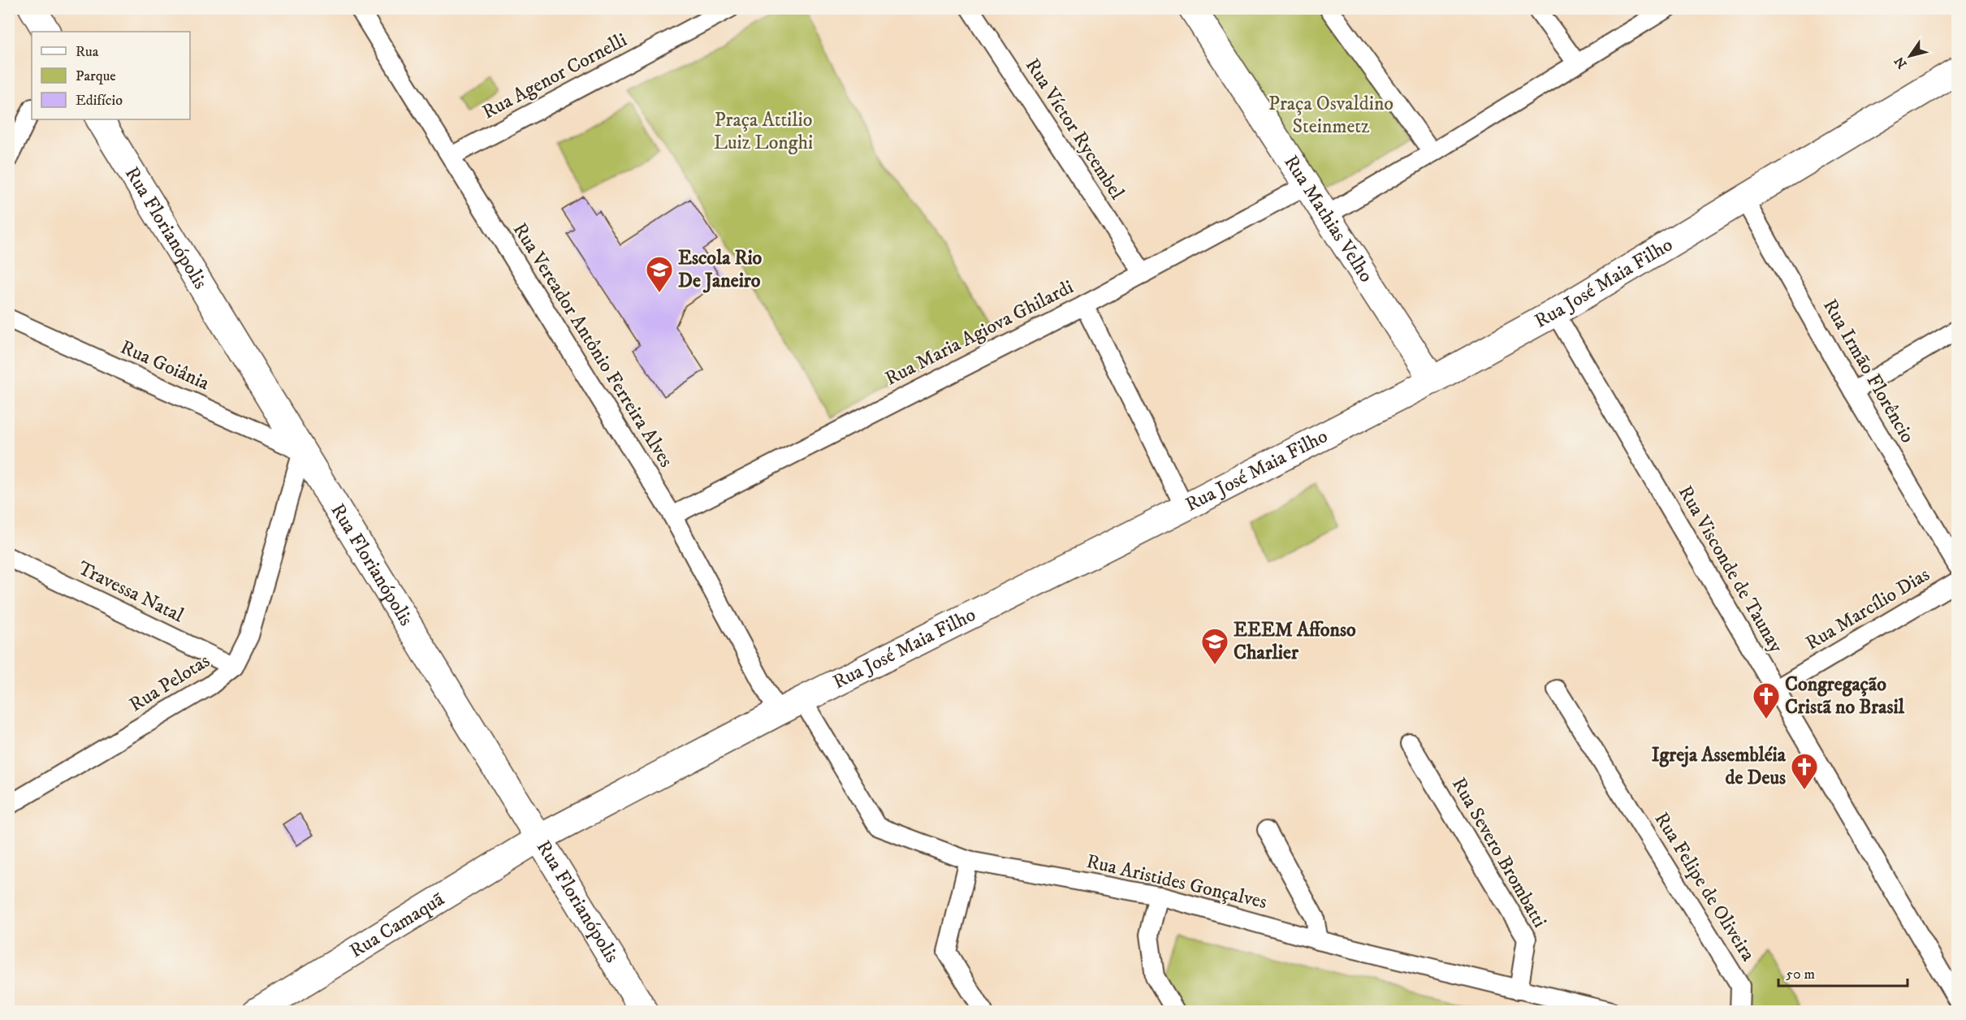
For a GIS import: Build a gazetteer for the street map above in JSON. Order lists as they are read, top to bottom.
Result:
{
  "streets": {
    "street": [
      "Rua Agenor Cornelli",
      "Rua Víctor Rycembel",
      "Rua Mathias Velho",
      "Rua Florianópolis",
      "Rua José Maia Filho",
      "Rua Maria Agiova Ghilardi",
      "Rua Vereador Antônio Ferreira Alves",
      "Rua Goiânia",
      "Rua Irmão Florêncio",
      "Rua Visconde de Taunay",
      "Travessa Natal",
      "Rua Marcílio Dias",
      "Rua Pelotas",
      "Rua Severo Brombatti",
      "Rua Aristides Gonçalves",
      "Rua Felipe de Oliveira",
      "Rua Camaquã"
    ]
  },
  "crossings": [
    ["Rua Agenor Cornelli", "Rua Vereador Antônio Ferreira Alves"],
    ["Rua Víctor Rycembel", "Rua Maria Agiova Ghilardi"],
    ["Rua Mathias Velho", "Rua José Maia Filho"],
    ["Rua Mathias Velho", "Rua Maria Agiova Ghilardi"],
    ["Rua Florianópolis", "Rua José Maia Filho"],
    ["Rua Florianópolis", "Rua Goiânia"],
    ["Rua Florianópolis", "Rua Pelotas"],
    ["Rua Florianópolis", "Rua Camaquã"],
    ["Rua José Maia Filho", "Rua Vereador Antônio Ferreira Alves"],
    ["Rua José Maia Filho", "Rua Irmão Florêncio"],
    ["Rua José Maia Filho", "Rua Visconde de Taunay"],
    ["Rua José Maia Filho", "Rua Aristides Gonçalves"],
    ["Rua José Maia Filho", "Rua Camaquã"],
    ["Rua Maria Agiova Ghilardi", "Rua Vereador Antônio Ferreira Alves"],
    ["Rua Goiânia", "Rua Pelotas"],
    ["Rua Visconde de Taunay", "Rua Marcílio Dias"],
    ["Travessa Natal", "Rua Pelotas"],
    ["Rua Severo Brombatti", "Rua Aristides Gonçalves"]
  ],
  "parks": ["Praça Osvaldino Steinmetz", "Praça Attilio Luiz Longhi"],
  "places": {
    "school or university": ["Escola Rio De Janeiro", "EEEM Affonso Charlier"],
    "church": ["Congregação Cristã no Brasil", "Igreja Assembléia de Deus"]
  },
  "legend": ["Rua", "Parque", "Edifício"],
  "scale_bar": "50 m",
  "north": "bottom left"
}
